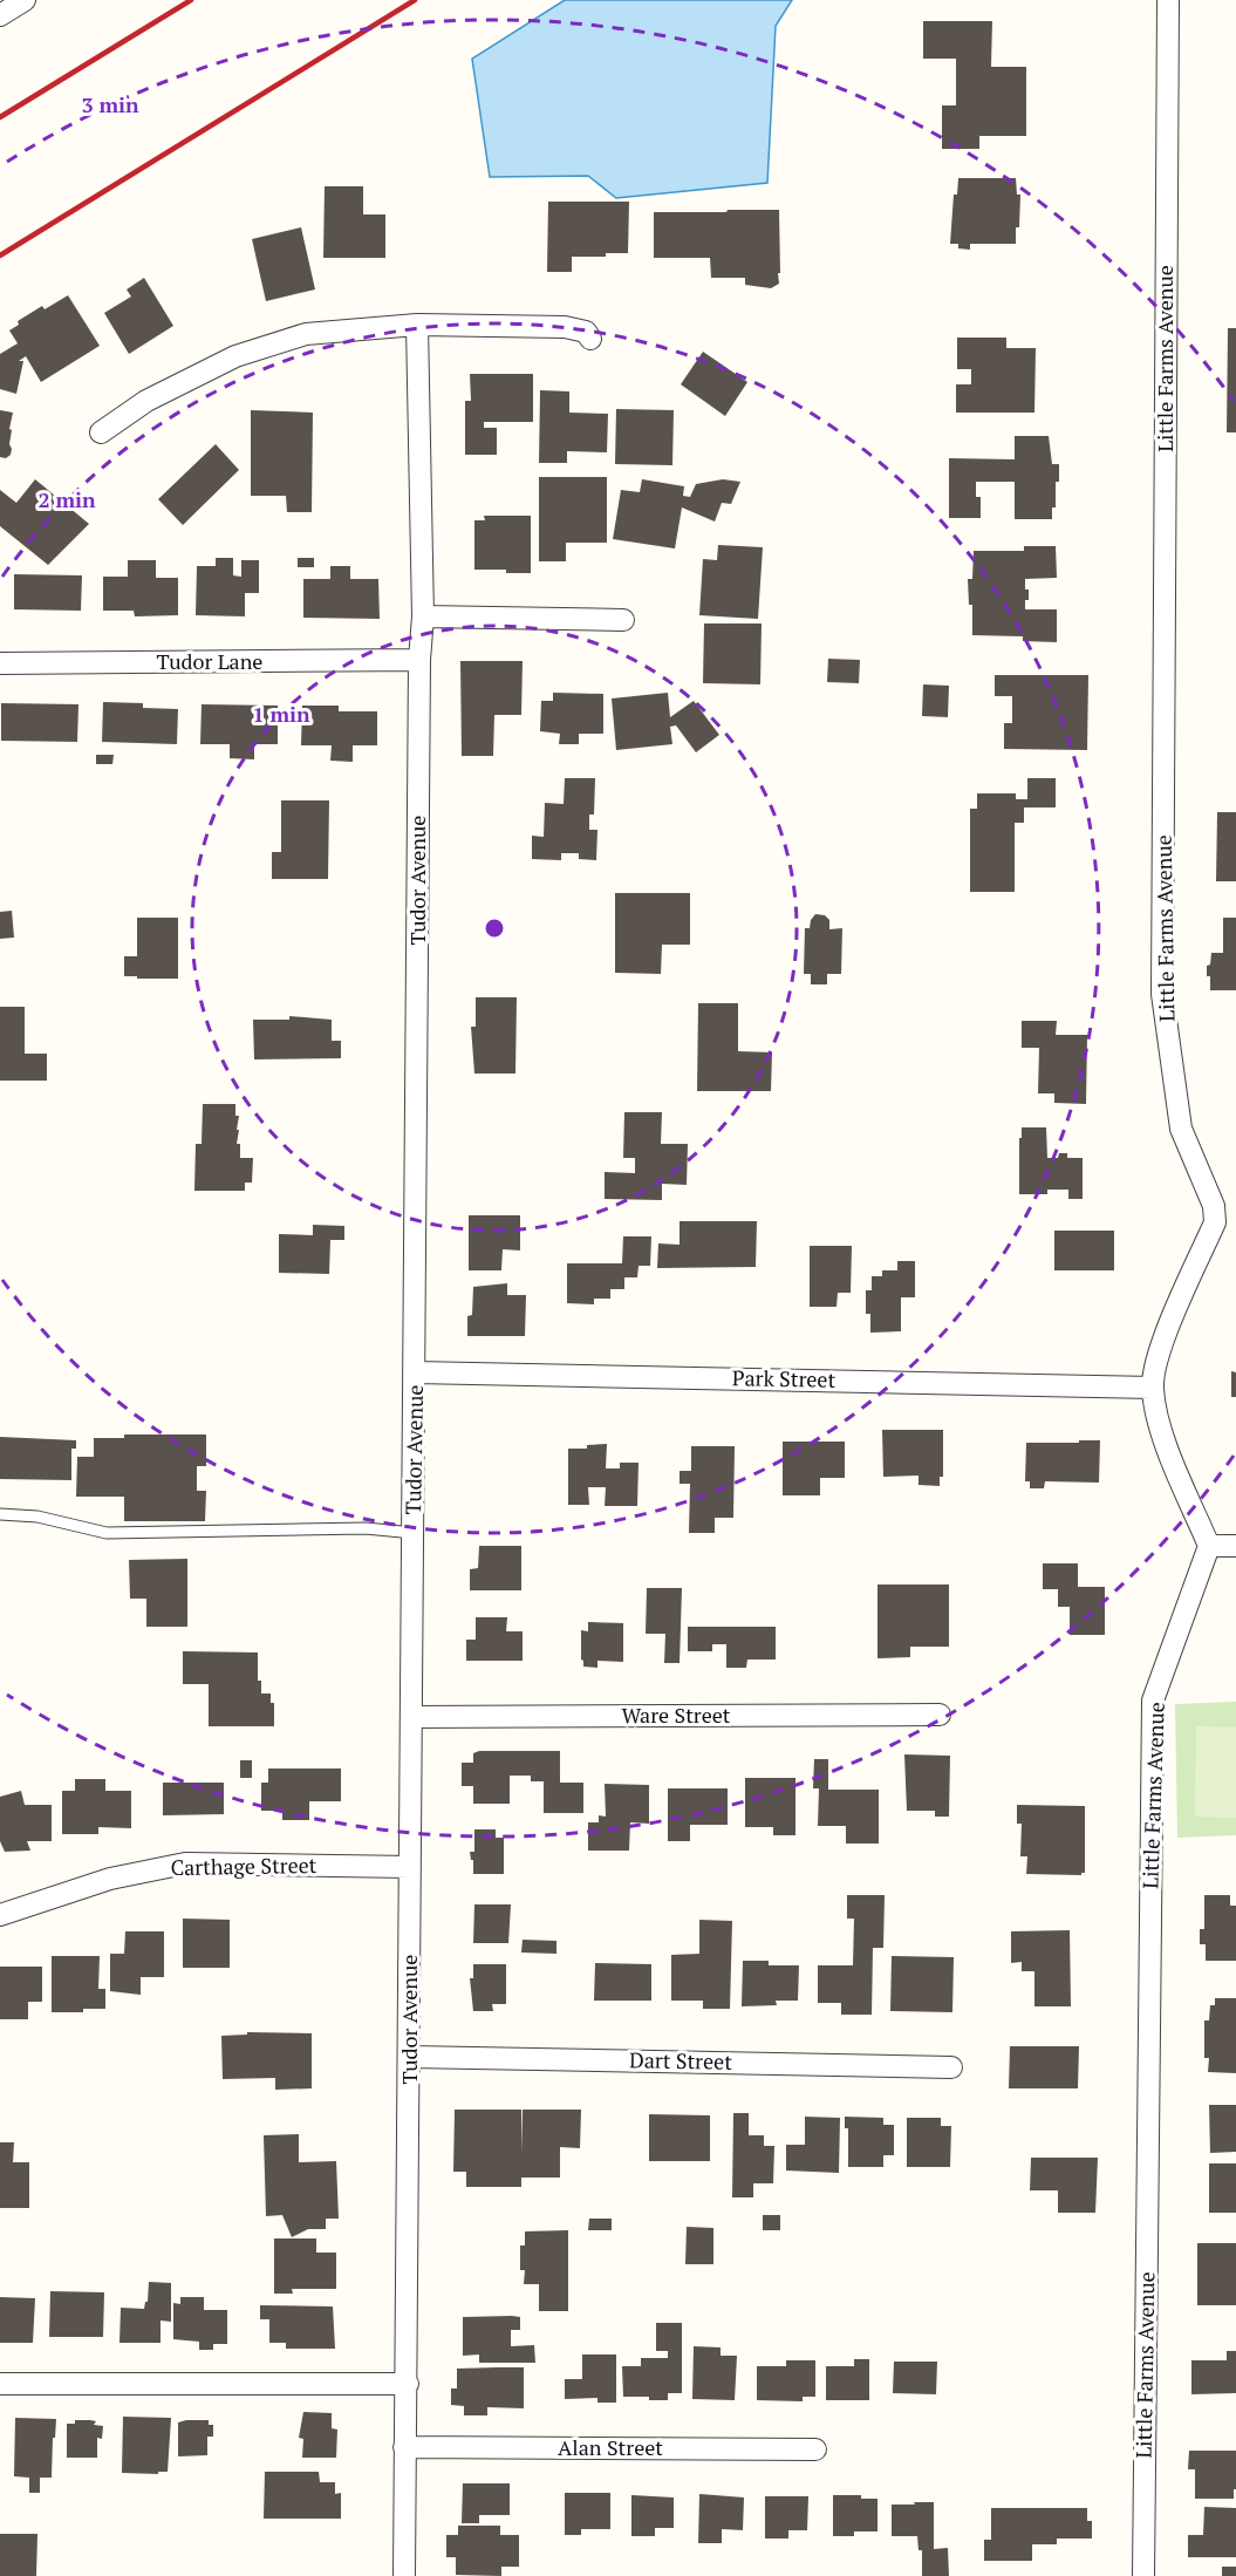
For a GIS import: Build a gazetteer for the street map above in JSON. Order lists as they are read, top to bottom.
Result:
{
  "streets": {
    "street": [
      "Little Farms Avenue",
      "Tudor Lane",
      "Tudor Avenue",
      "Park Street",
      "Ware Street",
      "Carthage Street",
      "Dart Street",
      "Alan Street"
    ]
  },
  "crossings": [
    ["Little Farms Avenue", "Park Street"],
    ["Tudor Lane", "Tudor Avenue"],
    ["Tudor Avenue", "Park Street"],
    ["Tudor Avenue", "Ware Street"],
    ["Tudor Avenue", "Carthage Street"],
    ["Tudor Avenue", "Dart Street"],
    ["Tudor Avenue", "Alan Street"]
  ],
  "rings": ["3 min", "2 min", "1 min"]
}
